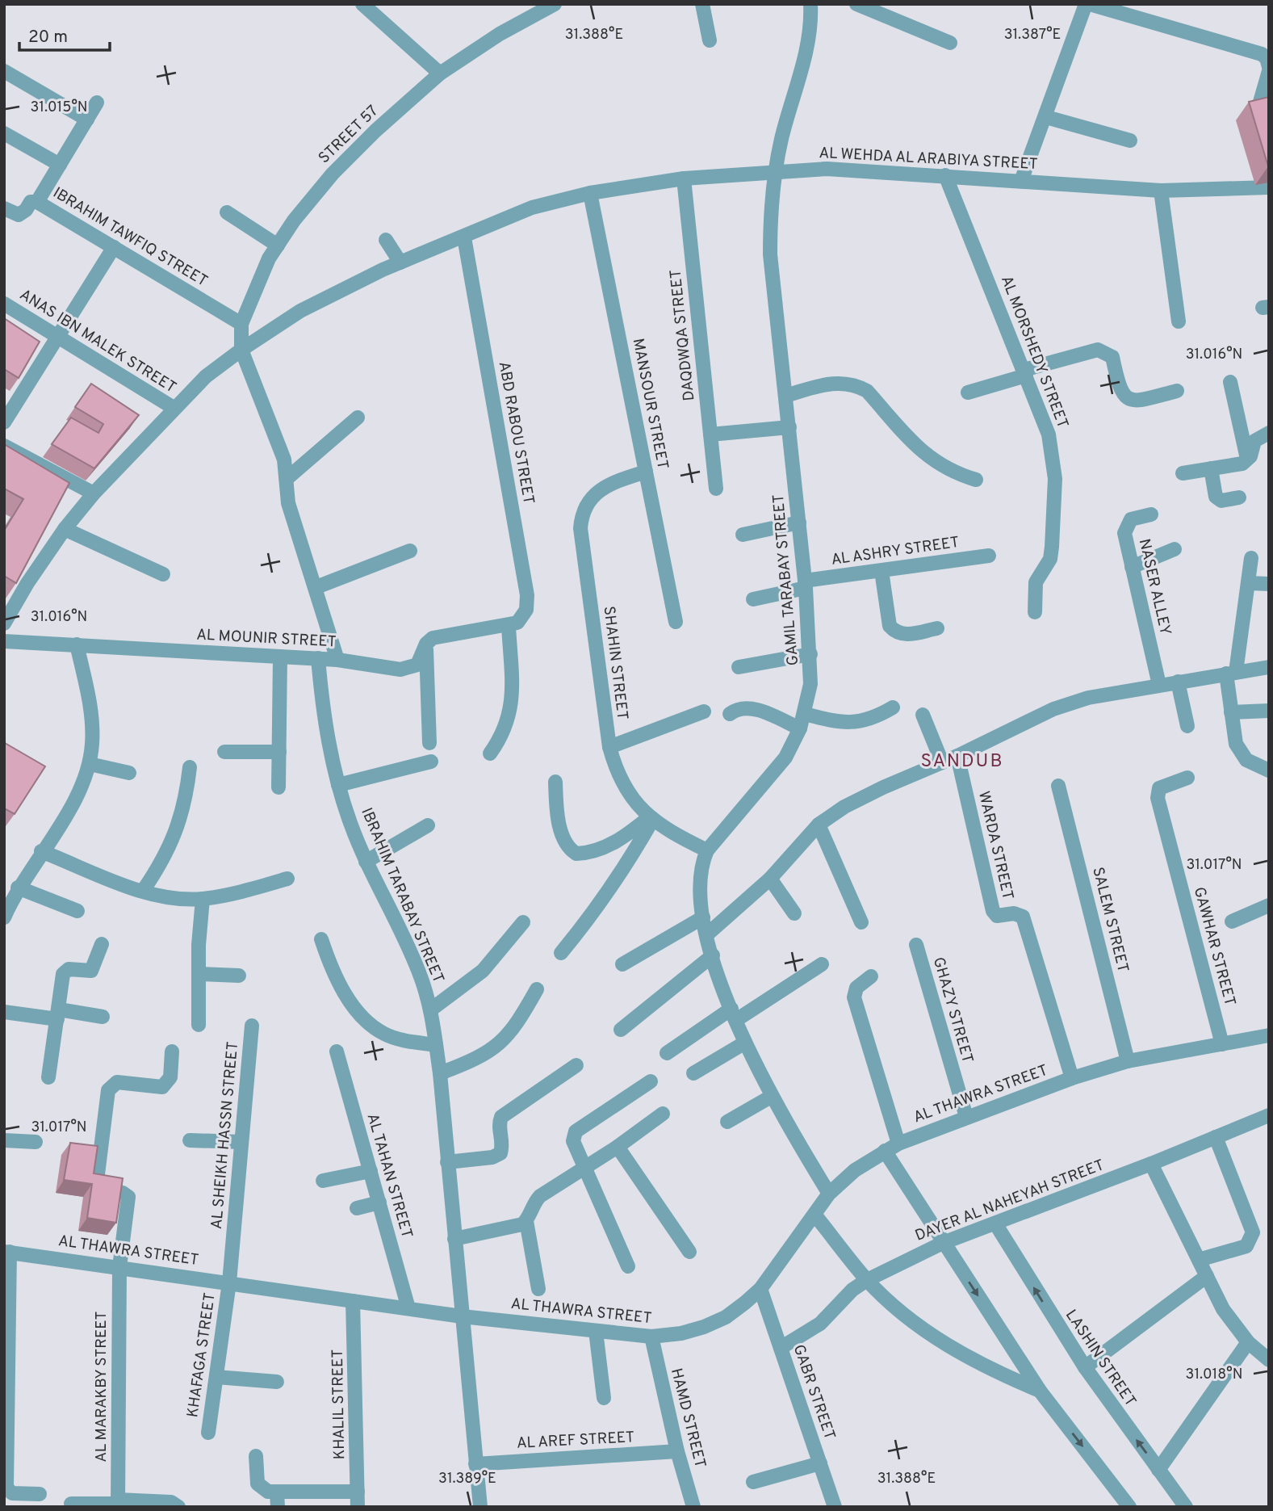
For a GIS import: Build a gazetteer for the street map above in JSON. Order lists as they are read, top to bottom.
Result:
{
  "streets": {
    "street": [
      "STREET 57",
      "AL WEHDA AL ARABIYA STREET",
      "IBRAHIM TAWFIQ STREET",
      "DAQDWQA STREET",
      "ANAS IBN MALEK STREET",
      "AL MORSHEDY STREET",
      "MANSOUR STREET",
      "ABD RABOU STREET",
      "AL ASHRY STREET",
      "GAMIL TARABAY STREET",
      "NASER ALLEY",
      "AL MOUNIR STREET",
      "SHAHIN STREET",
      "WARDA STREET",
      "IBRAHIM TARABAY STREET",
      "SALEM STREET",
      "GAWHAR STREET",
      "GHAZY STREET",
      "AL THAWRA STREET",
      "AL SHEIKH HASSN STREET",
      "AL TAHAN STREET",
      "DAYER AL NAHEYAH STREET",
      "KHAFAGA STREET",
      "LASHIN STREET",
      "AL MARAKBY STREET",
      "GABR STREET",
      "KHALIL STREET",
      "HAMD STREET",
      "AL AREF STREET"
    ]
  },
  "crossings": [
    ["STREET 57", "AL WEHDA AL ARABIYA STREET"],
    ["STREET 57", "IBRAHIM TAWFIQ STREET"],
    ["AL WEHDA AL ARABIYA STREET", "DAQDWQA STREET"],
    ["AL WEHDA AL ARABIYA STREET", "ANAS IBN MALEK STREET"],
    ["AL WEHDA AL ARABIYA STREET", "AL MORSHEDY STREET"],
    ["AL WEHDA AL ARABIYA STREET", "MANSOUR STREET"],
    ["AL WEHDA AL ARABIYA STREET", "ABD RABOU STREET"],
    ["AL WEHDA AL ARABIYA STREET", "GAMIL TARABAY STREET"],
    ["MANSOUR STREET", "SHAHIN STREET"],
    ["AL ASHRY STREET", "GAMIL TARABAY STREET"],
    ["GAMIL TARABAY STREET", "SHAHIN STREET"],
    ["GAMIL TARABAY STREET", "AL THAWRA STREET"],
    ["AL MOUNIR STREET", "IBRAHIM TARABAY STREET"],
    ["WARDA STREET", "AL THAWRA STREET"],
    ["IBRAHIM TARABAY STREET", "AL THAWRA STREET"],
    ["IBRAHIM TARABAY STREET", "AL AREF STREET"],
    ["SALEM STREET", "AL THAWRA STREET"],
    ["GAWHAR STREET", "AL THAWRA STREET"],
    ["GHAZY STREET", "AL THAWRA STREET"],
    ["AL THAWRA STREET", "AL SHEIKH HASSN STREET"],
    ["AL THAWRA STREET", "AL TAHAN STREET"],
    ["AL THAWRA STREET", "KHAFAGA STREET"],
    ["AL THAWRA STREET", "AL MARAKBY STREET"],
    ["AL THAWRA STREET", "GABR STREET"],
    ["AL THAWRA STREET", "KHALIL STREET"],
    ["AL THAWRA STREET", "HAMD STREET"],
    ["AL SHEIKH HASSN STREET", "KHAFAGA STREET"],
    ["DAYER AL NAHEYAH STREET", "LASHIN STREET"],
    ["DAYER AL NAHEYAH STREET", "GABR STREET"],
    ["HAMD STREET", "AL AREF STREET"]
  ],
  "districts": ["SANDUB"],
  "scale_bar": "20 m",
  "coordinates": [
    "31.388°E",
    "31.387°E",
    "31.015°N",
    "31.016°N",
    "31.017°N",
    "31.018°N",
    "31.389°E"
  ]
}
